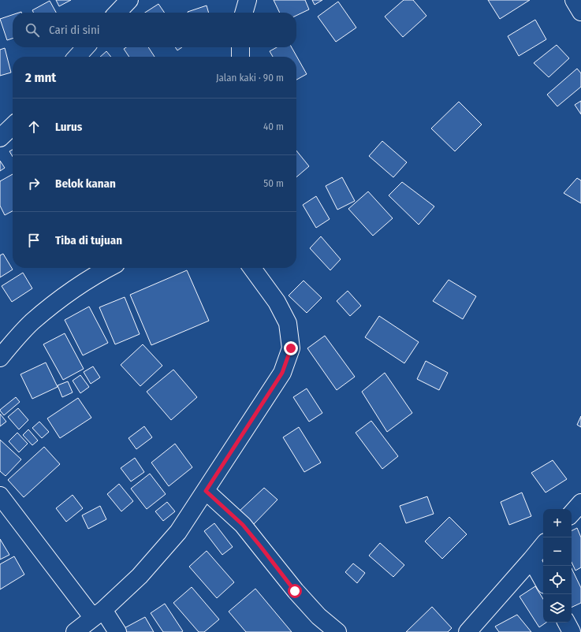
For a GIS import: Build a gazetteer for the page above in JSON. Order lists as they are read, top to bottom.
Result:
{
  "page": {
    "search": "Cari di sini",
    "heading": ["2 mnt", "Jalan kaki · 90 m"],
    "list": [
      ["Lurus", "40 m"],
      ["Belok kanan", "50 m"],
      "Tiba di tujuan"
    ],
    "map_buttons": ["+", "−"]
  }
}
